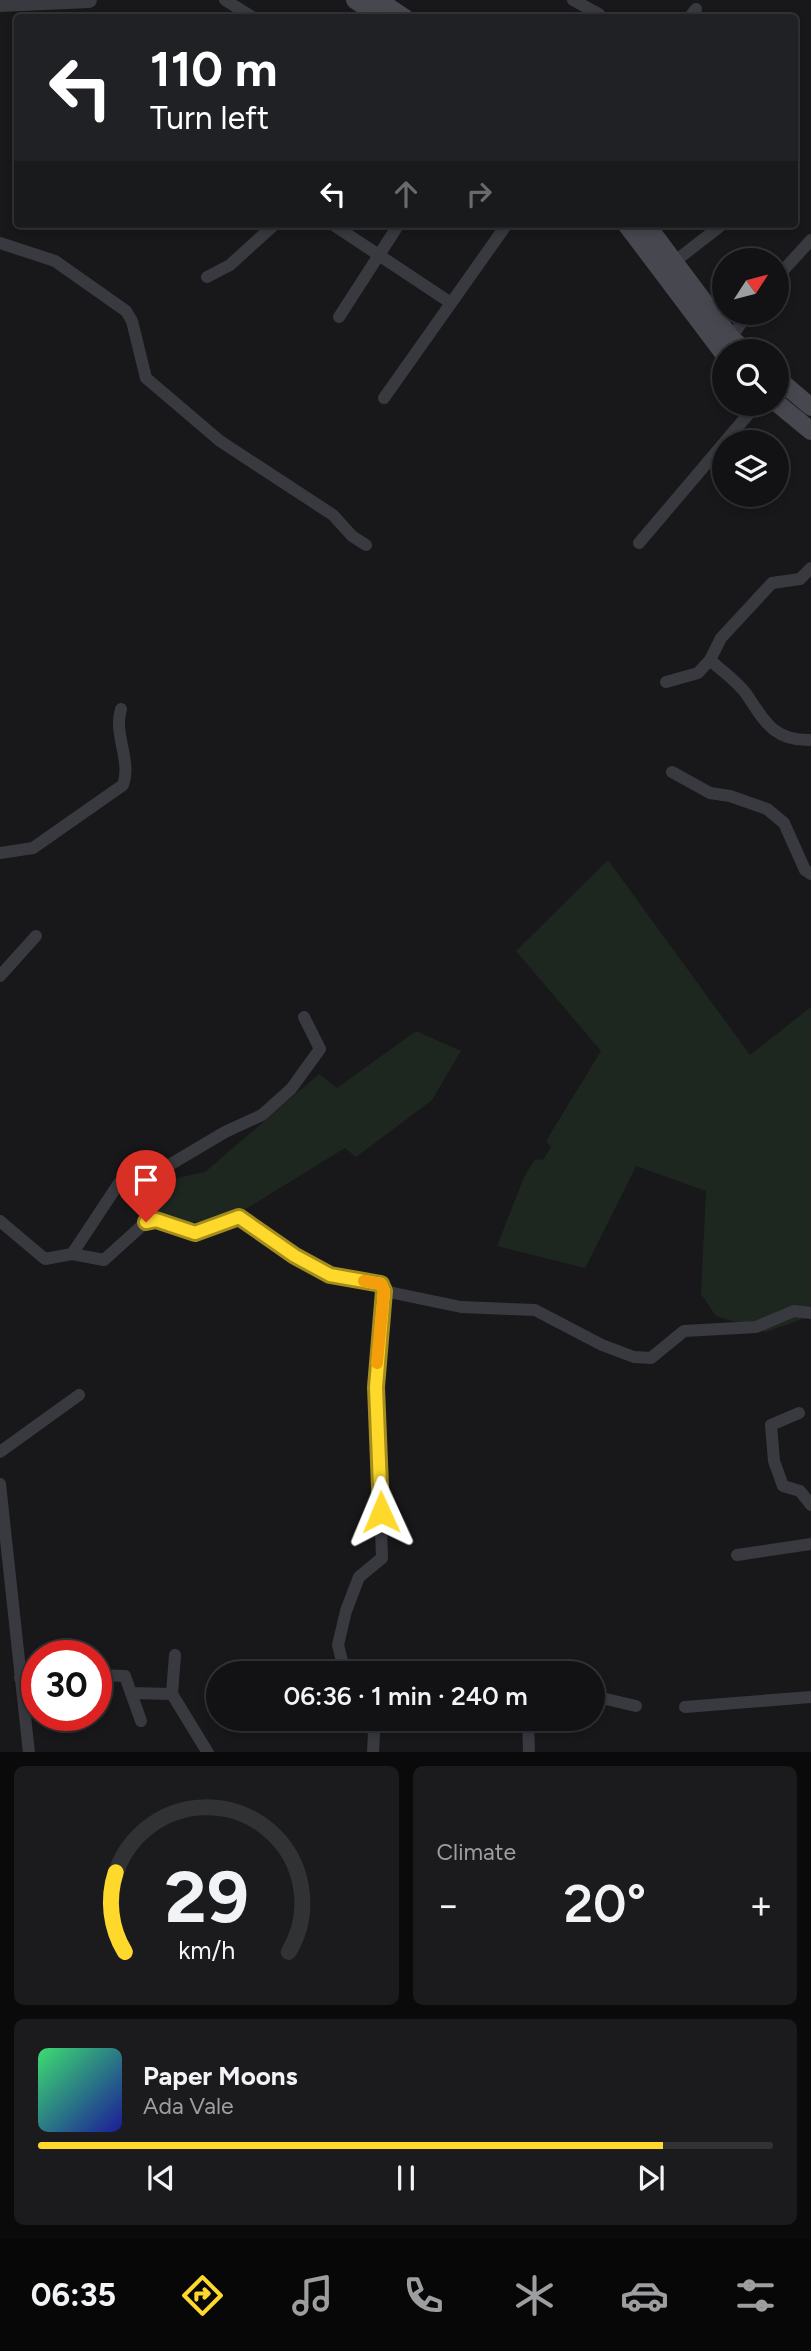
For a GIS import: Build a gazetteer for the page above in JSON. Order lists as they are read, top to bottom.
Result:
{
  "north": "top right",
  "page": {
    "turn": ["110 m", "Turn left"],
    "limit": "30",
    "trip": "06:36 · 1 min · 240 m",
    "tile": "Climate",
    "heat": ["−", "20°", "+"],
    "song": ["Paper Moons", "Ada Vale"],
    "tabs": "06:35",
    "gauge": ["29", "km/h"]
  }
}
